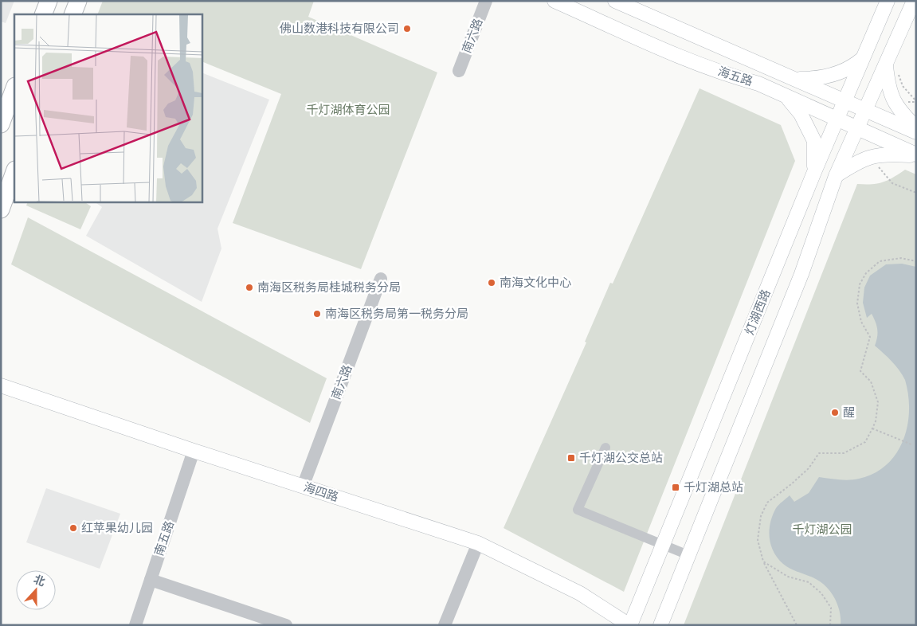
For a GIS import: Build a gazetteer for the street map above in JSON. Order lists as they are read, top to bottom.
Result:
{
  "streets": {
    "main road": ["海五路", "灯湖西路", "海四路"],
    "street": ["南六路", "南五路"]
  },
  "crossings": [
    ["南六路", "海四路"],
    ["海五路", "灯湖西路"],
    ["灯湖西路", "海四路"],
    ["海四路", "南五路"]
  ],
  "parks": ["千灯湖体育公园", "千灯湖公园"],
  "places": {
    "other": [
      "佛山数港科技有限公司",
      "南海文化中心",
      "南海区税务局桂城税务分局",
      "南海区税务局第一税务分局",
      "醒",
      "红苹果幼儿园"
    ],
    "transit": ["千灯湖公交总站", "千灯湖总站"]
  },
  "north": "top"
}
